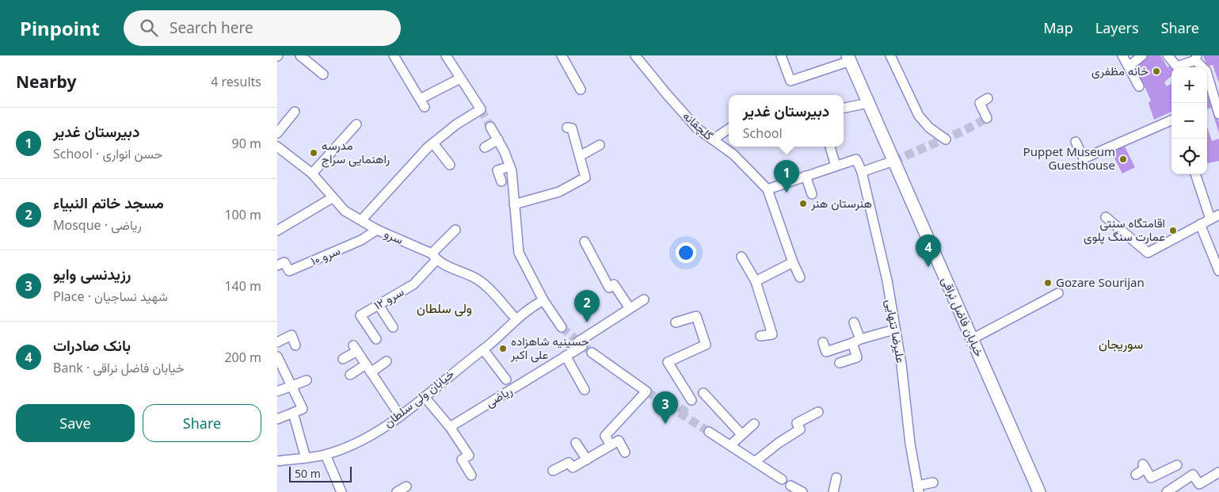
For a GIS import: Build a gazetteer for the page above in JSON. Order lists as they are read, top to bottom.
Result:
{
  "streets": {
    "main road": ["خیابان فاضل نراقی"],
    "street": [
      "گلچقانه",
      "سرو",
      "سرو ۱۰",
      "سرو ۱۲",
      "علیرضا تنهایی",
      "ریاضی",
      "خیابان ولی سلطان"
    ]
  },
  "crossings": [
    ["سرو", "سرو ۱۰"],
    ["سرو", "سرو ۱۲"],
    ["سرو", "خیابان ولی سلطان"]
  ],
  "districts": ["ولی سلطان", "سوریجان"],
  "places": [
    "خانه مظفری",
    "مدرسه راهنمایی سراج",
    "Puppet Museum Guesthouse",
    "هنرستان هنر",
    "اقامتگاه سنتی عمارت سنگ پلوی",
    "Gozare Sourijan",
    "حسینیه شاهزاده علی اکبر"
  ],
  "scale_bar": "50 m",
  "page": {
    "header": "Pinpoint",
    "search": "Search here",
    "nav": ["Map", "Layers", "Share"],
    "heading": ["Nearby", "4 results"],
    "map_buttons": ["+", "−"],
    "popup": ["دبیرستان غدیر", "School"],
    "list": [
      {
        "mark": "1",
        "name": "دبیرستان غدیر",
        "note": "School · حسن انواری",
        "value": "90 m"
      },
      {
        "mark": "2",
        "name": "مسجد خاتم النبیاء",
        "note": "Mosque · ریاضی",
        "value": "100 m"
      },
      {
        "mark": "3",
        "name": "رزیدنسی وایو",
        "note": "Place · شهید نساجیان",
        "value": "140 m"
      },
      {
        "mark": "4",
        "name": "بانک صادرات",
        "note": "Bank · خیابان فاضل نراقی",
        "value": "200 m"
      }
    ],
    "pins": [
      "1",
      "4",
      "2",
      "3"
    ],
    "buttons": ["Save", "Share"],
    "scale": "50 m"
  }
}
